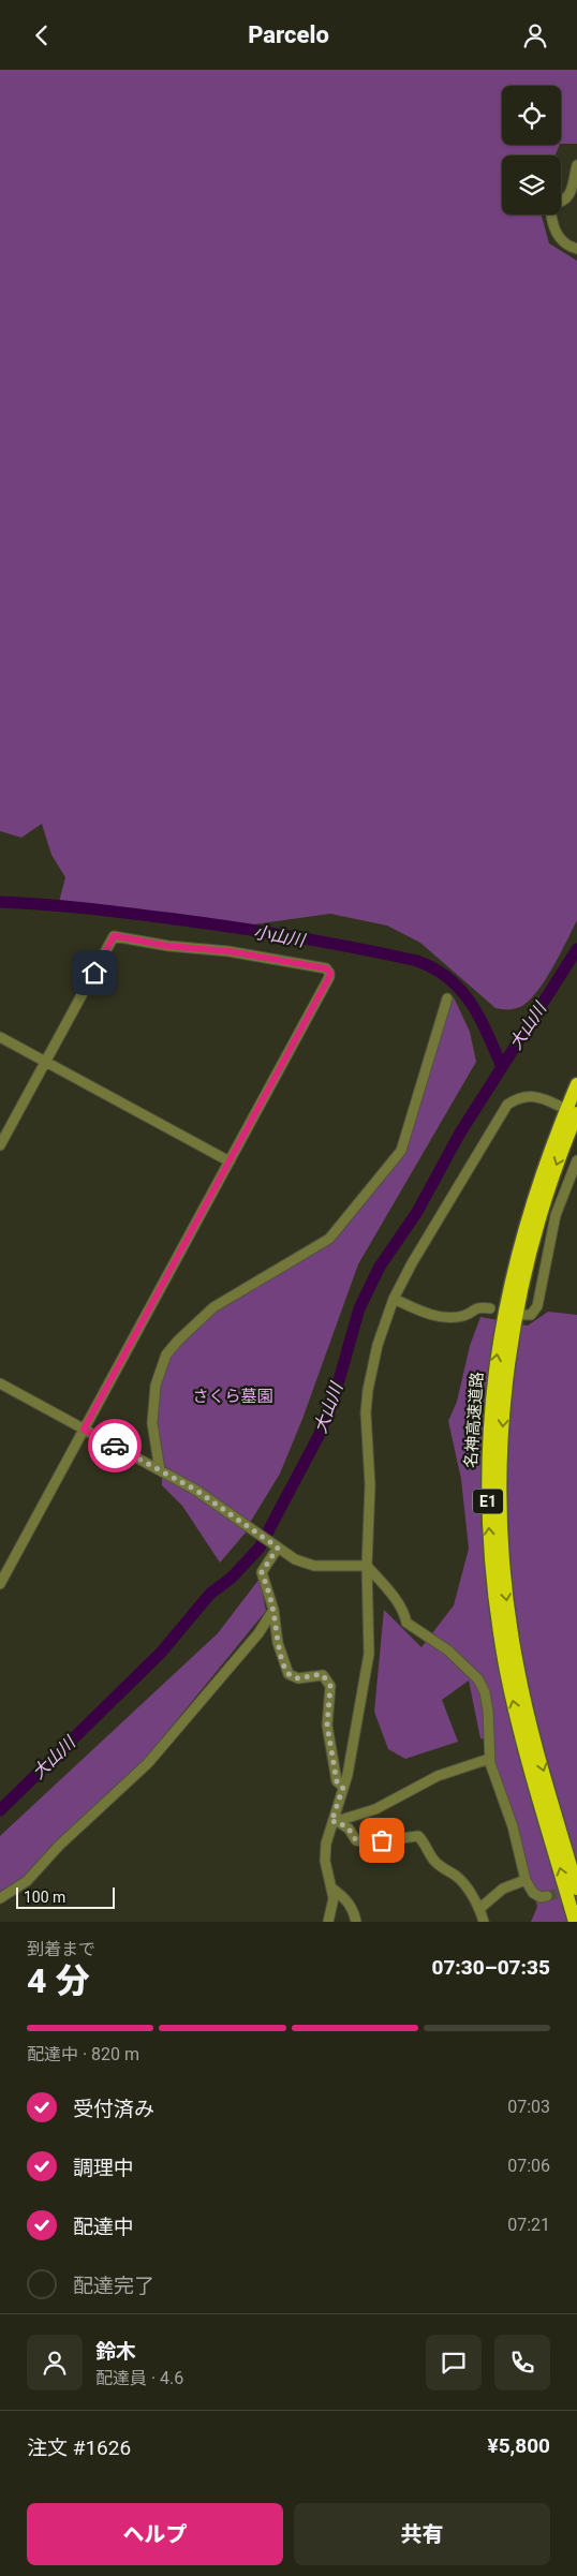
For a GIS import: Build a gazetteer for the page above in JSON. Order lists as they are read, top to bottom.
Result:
{
  "streets": {
    "highway": ["名神高速道路", "E1"]
  },
  "water": ["小山川", "大山川"],
  "parks": ["さくら墓園"],
  "scale_bar": "100 m",
  "page": {
    "header": "Parcelo",
    "scale": "100 m",
    "heading": ["4 分", "到着まで", "07:30–07:35"],
    "panel": [
      "鈴木",
      "配達員 · 4.6",
      "注文 #1626",
      "¥5,800"
    ],
    "bar": "配達中 · 820 m",
    "list": [
      ["受付済み", "07:03"],
      ["調理中", "07:06"],
      ["配達中", "07:21"],
      "配達完了"
    ],
    "buttons": ["ヘルプ", "共有"]
  }
}
